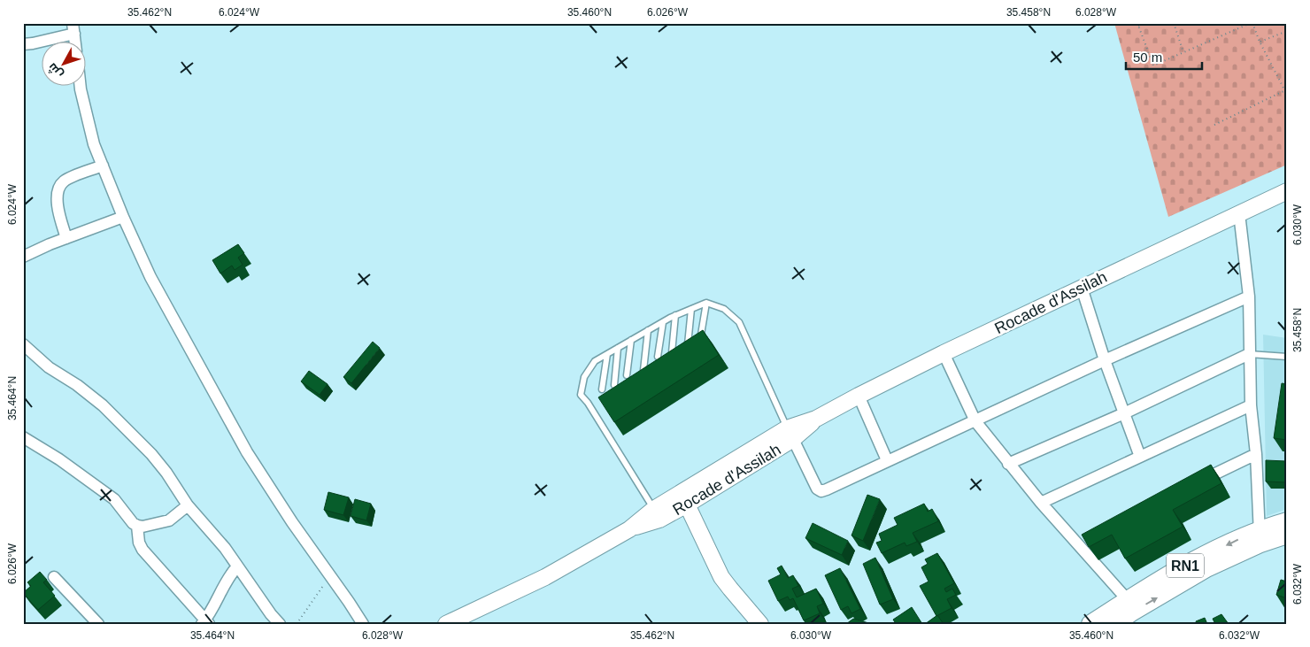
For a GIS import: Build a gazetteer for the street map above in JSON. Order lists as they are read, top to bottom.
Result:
{
  "streets": {
    "main road": ["RN1"],
    "street": ["Rocade d'Assilah"]
  },
  "scale_bar": "50 m",
  "north": "bottom left",
  "coordinates": [
    "35.462°N",
    "6.024°W",
    "35.460°N",
    "6.026°W",
    "35.458°N",
    "6.028°W",
    "6.030°W",
    "35.464°N",
    "6.032°W"
  ]
}
